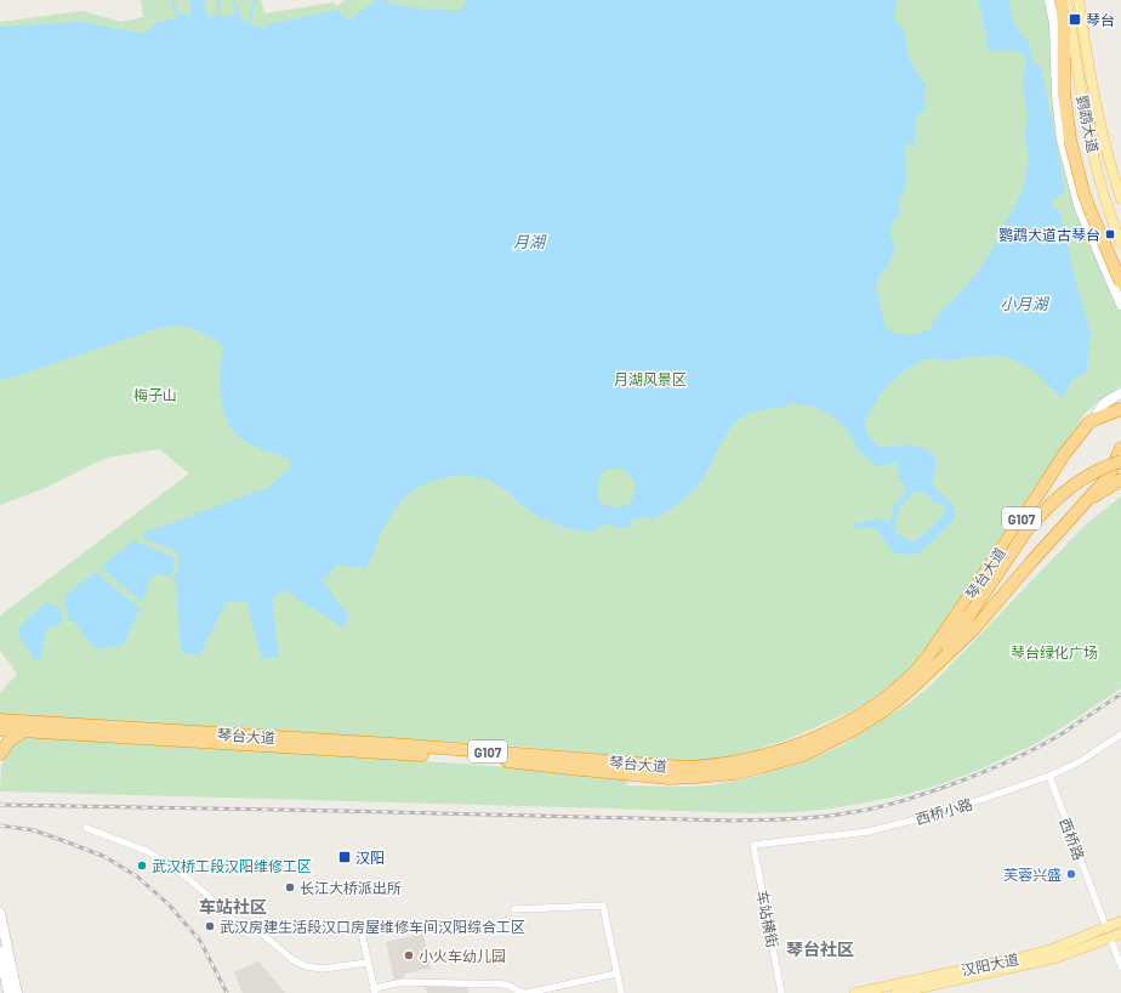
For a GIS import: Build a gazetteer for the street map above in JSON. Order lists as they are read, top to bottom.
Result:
{
  "streets": {
    "highway": ["G107", "琴台大道"],
    "main road": ["鹦鹉大道", "汉阳大道"],
    "street": ["西桥小路", "西桥路", "车站横街"]
  },
  "crossings": [
    ["西桥小路", "西桥路"],
    ["西桥小路", "车站横街"],
    ["西桥路", "汉阳大道"]
  ],
  "districts": ["车站社区", "琴台社区"],
  "water": ["月湖", "小月湖"],
  "parks": ["月湖风景区", "梅子山", "琴台绿化广场"],
  "places": {
    "transit": ["琴台", "鹦鹉大道古琴台", "汉阳"],
    "other": [
      "武汉桥工段汉阳维修工区",
      "芙蓉兴盛",
      "长江大桥派出所",
      "武汉房建生活段汉口房屋维修车间汉阳综合工区",
      "小火车幼儿园"
    ]
  }
}
